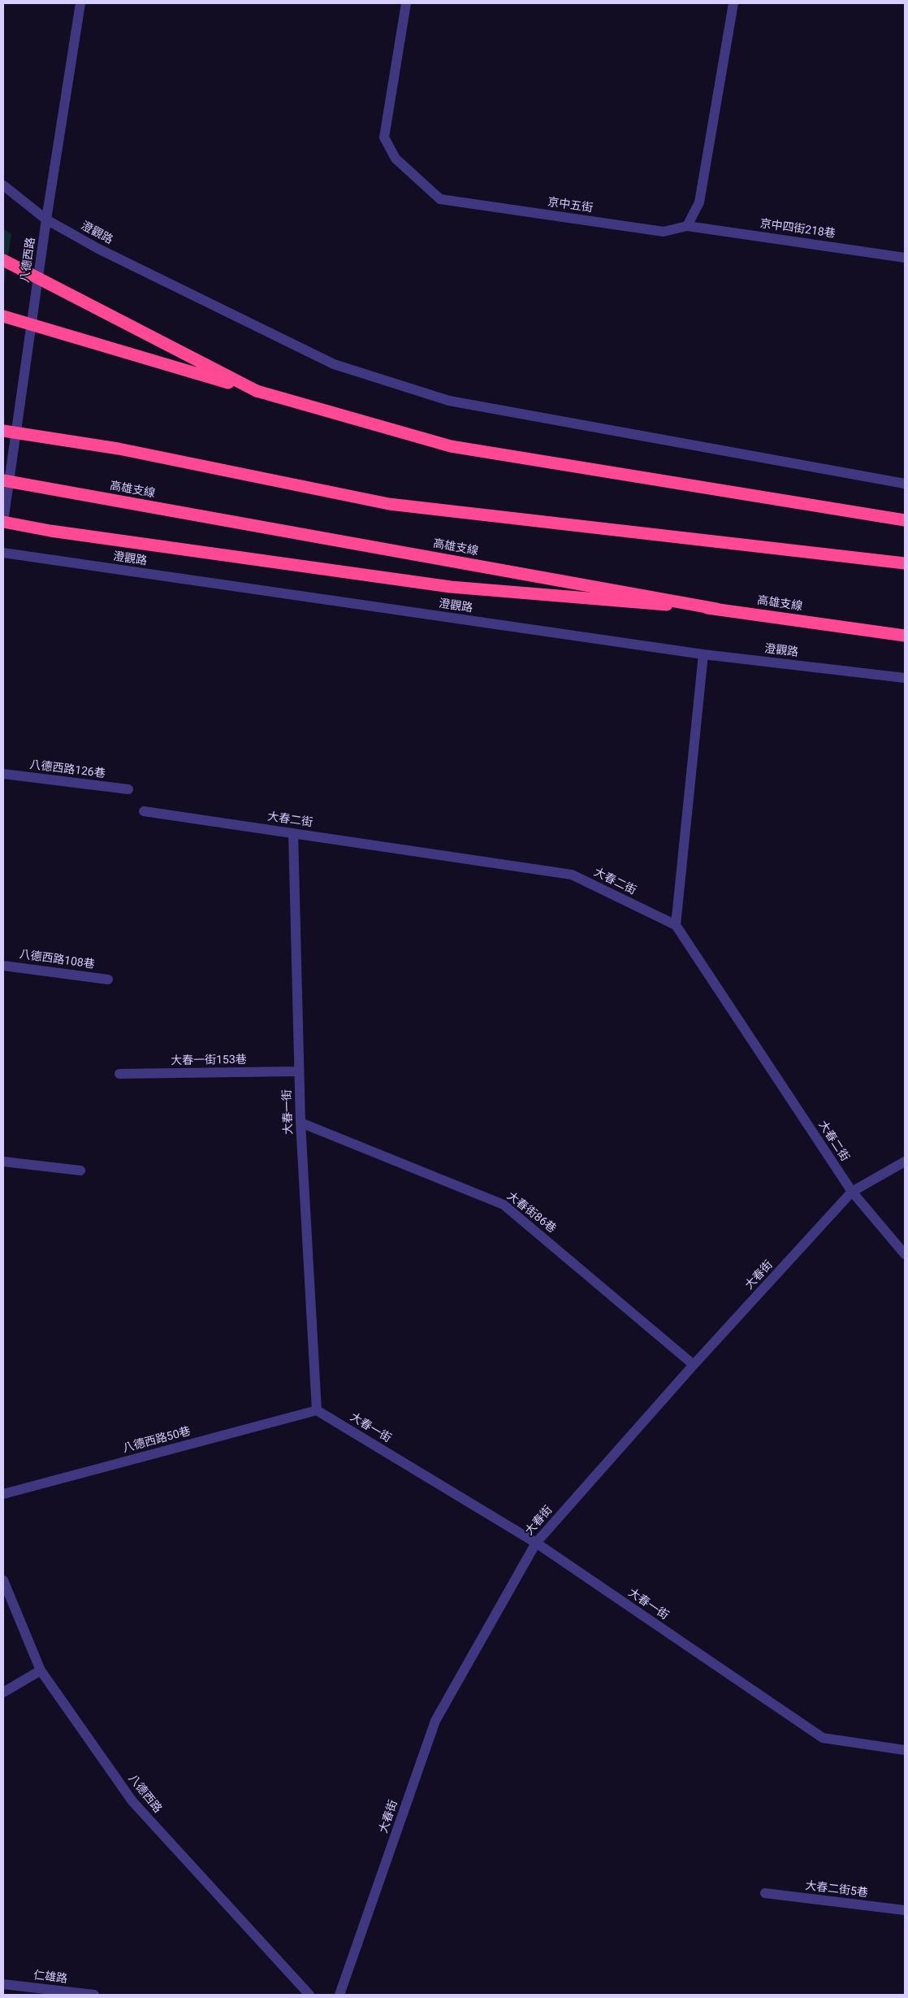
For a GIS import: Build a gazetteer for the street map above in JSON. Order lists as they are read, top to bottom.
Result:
{
  "streets": {
    "highway": ["高雄支線"],
    "street": [
      "京中五街",
      "京中四街218巷",
      "澄觀路",
      "八德西路",
      "八德西路126巷",
      "大春二街",
      "八德西路108巷",
      "大春一街153巷",
      "大春一街",
      "大春街86巷",
      "大春街",
      "八德西路50巷",
      "大春二街5巷",
      "仁雄路"
    ]
  },
  "crossings": [
    ["京中五街", "京中四街218巷"],
    ["澄觀路", "八德西路"],
    ["大春二街", "大春一街"],
    ["大春二街", "大春街"],
    ["大春一街153巷", "大春一街"],
    ["大春一街", "大春街86巷"],
    ["大春一街", "大春街"],
    ["大春一街", "八德西路50巷"],
    ["大春街86巷", "大春街"]
  ]
}
